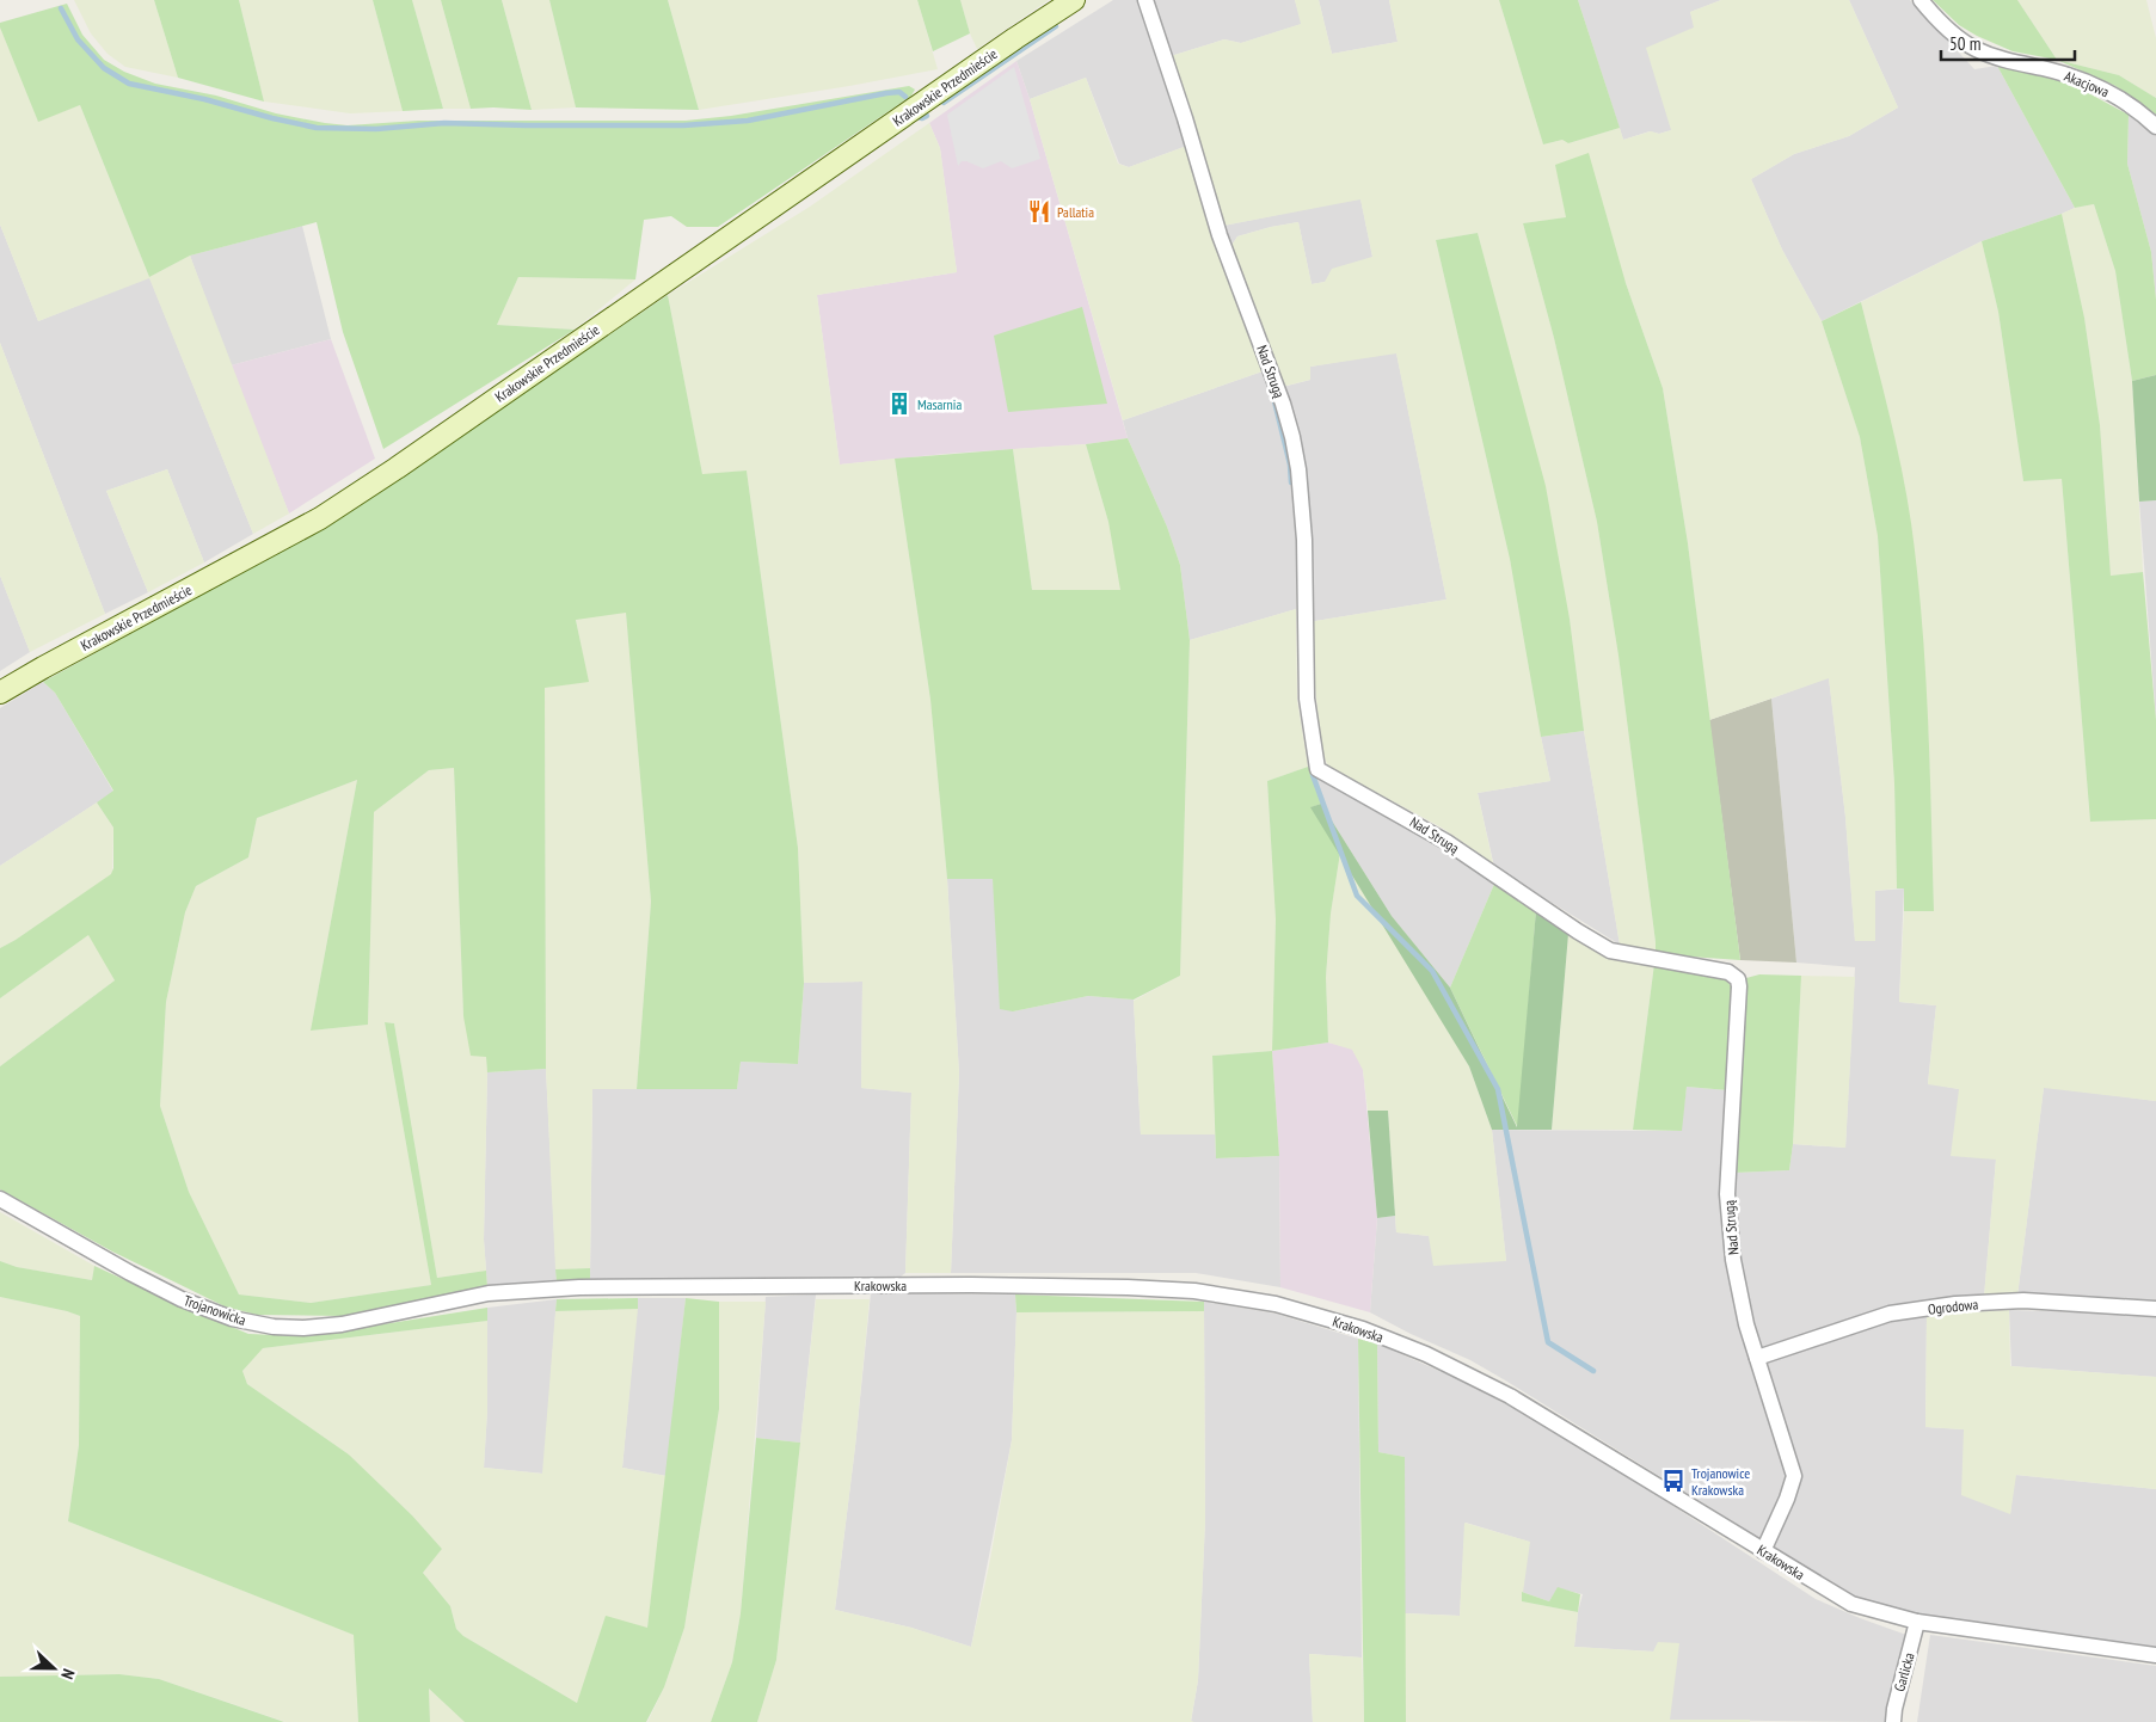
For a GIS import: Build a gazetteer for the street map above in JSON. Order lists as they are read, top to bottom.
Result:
{
  "streets": {
    "main road": ["Krakowskie Przedmieście"],
    "street": [
      "Akacjowa",
      "Nad Strugą",
      "Krakowska",
      "Ogrodowa",
      "Trojanowicka",
      "Garlicka"
    ]
  },
  "crossings": [
    ["Nad Strugą", "Krakowska"],
    ["Nad Strugą", "Ogrodowa"],
    ["Krakowska", "Trojanowicka"],
    ["Krakowska", "Garlicka"]
  ],
  "places": {
    "restaurant": ["Pallatia"],
    "building": ["Masarnia"],
    "bus stop": ["Trojanowice Krakowska"]
  },
  "scale_bar": "50 m",
  "north": "right"
}
